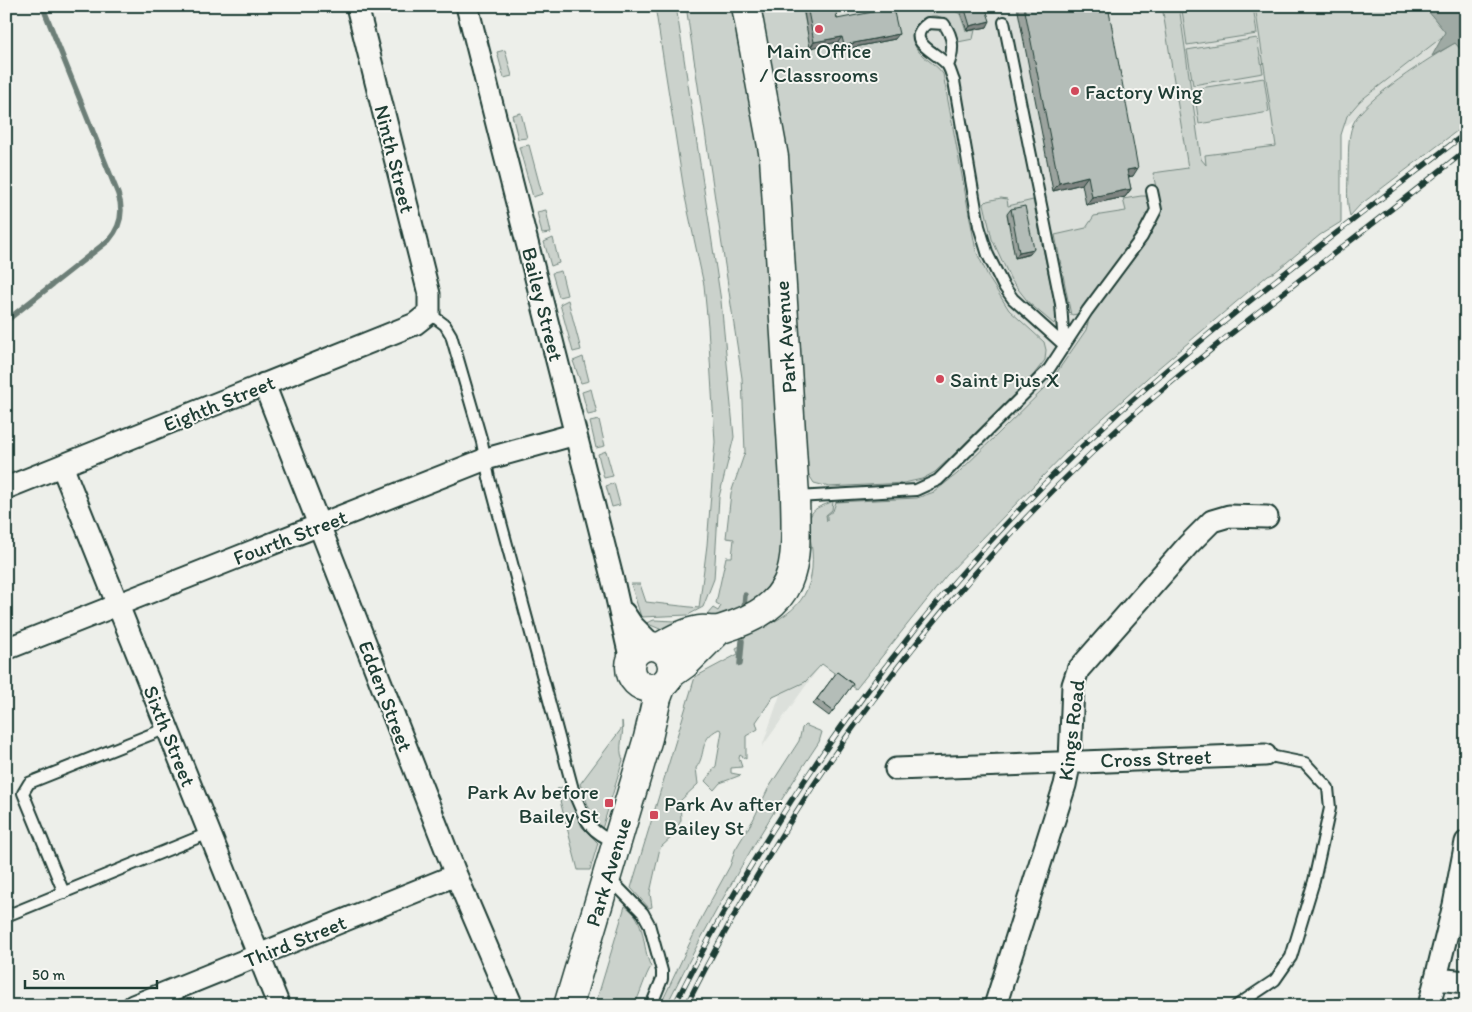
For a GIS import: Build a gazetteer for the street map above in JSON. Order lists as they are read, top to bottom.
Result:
{
  "streets": {
    "main road": ["Park Avenue"],
    "street": [
      "Ninth Street",
      "Bailey Street",
      "Eighth Street",
      "Fourth Street",
      "Edden Street",
      "Kings Road",
      "Sixth Street",
      "Cross Street",
      "Third Street"
    ]
  },
  "crossings": [
    ["Ninth Street", "Eighth Street"],
    ["Bailey Street", "Park Avenue"],
    ["Bailey Street", "Fourth Street"],
    ["Eighth Street", "Edden Street"],
    ["Eighth Street", "Sixth Street"],
    ["Fourth Street", "Edden Street"],
    ["Fourth Street", "Sixth Street"],
    ["Edden Street", "Third Street"],
    ["Kings Road", "Cross Street"],
    ["Sixth Street", "Third Street"]
  ],
  "places": {
    "other": ["Main Office / Classrooms", "Factory Wing", "Saint Pius X"],
    "transit": ["Park Av before Bailey St", "Park Av after Bailey St"]
  },
  "scale_bar": "50 m"
}
